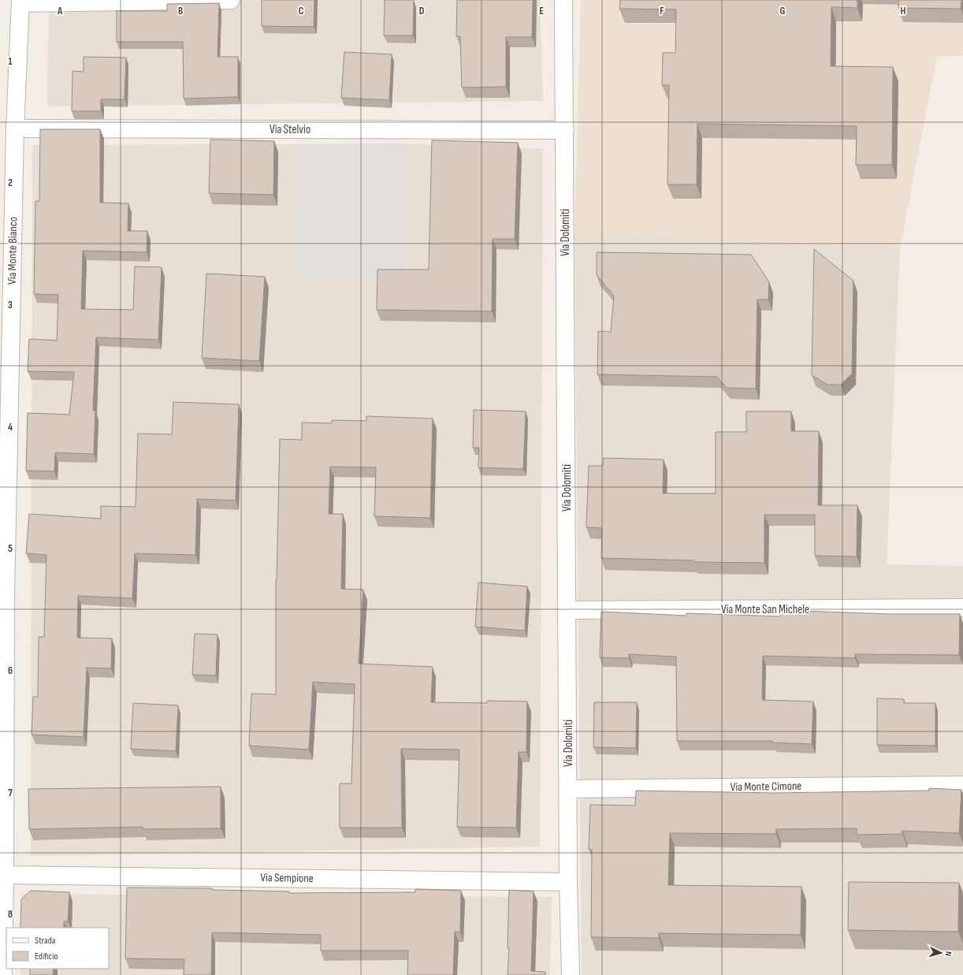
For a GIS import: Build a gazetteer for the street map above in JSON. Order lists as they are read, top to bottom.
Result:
{
  "streets": {
    "street": [
      "Via Stelvio",
      "Via Dolomiti",
      "Via Monte Bianco",
      "Via Monte San Michele",
      "Via Monte Cimone",
      "Via Sempione"
    ]
  },
  "crossings": [
    ["Via Stelvio", "Via Dolomiti"],
    ["Via Stelvio", "Via Monte Bianco"],
    ["Via Dolomiti", "Via Monte San Michele"],
    ["Via Dolomiti", "Via Monte Cimone"],
    ["Via Dolomiti", "Via Sempione"],
    ["Via Monte Bianco", "Via Sempione"]
  ],
  "legend": ["Strada", "Edificio"],
  "north": "right",
  "grid": {
    "columns": [
      "A",
      "B",
      "C",
      "D",
      "E",
      "F",
      "G",
      "H"
    ],
    "rows": [
      "1",
      "2",
      "3",
      "4",
      "5",
      "6",
      "7",
      "8"
    ]
  }
}
